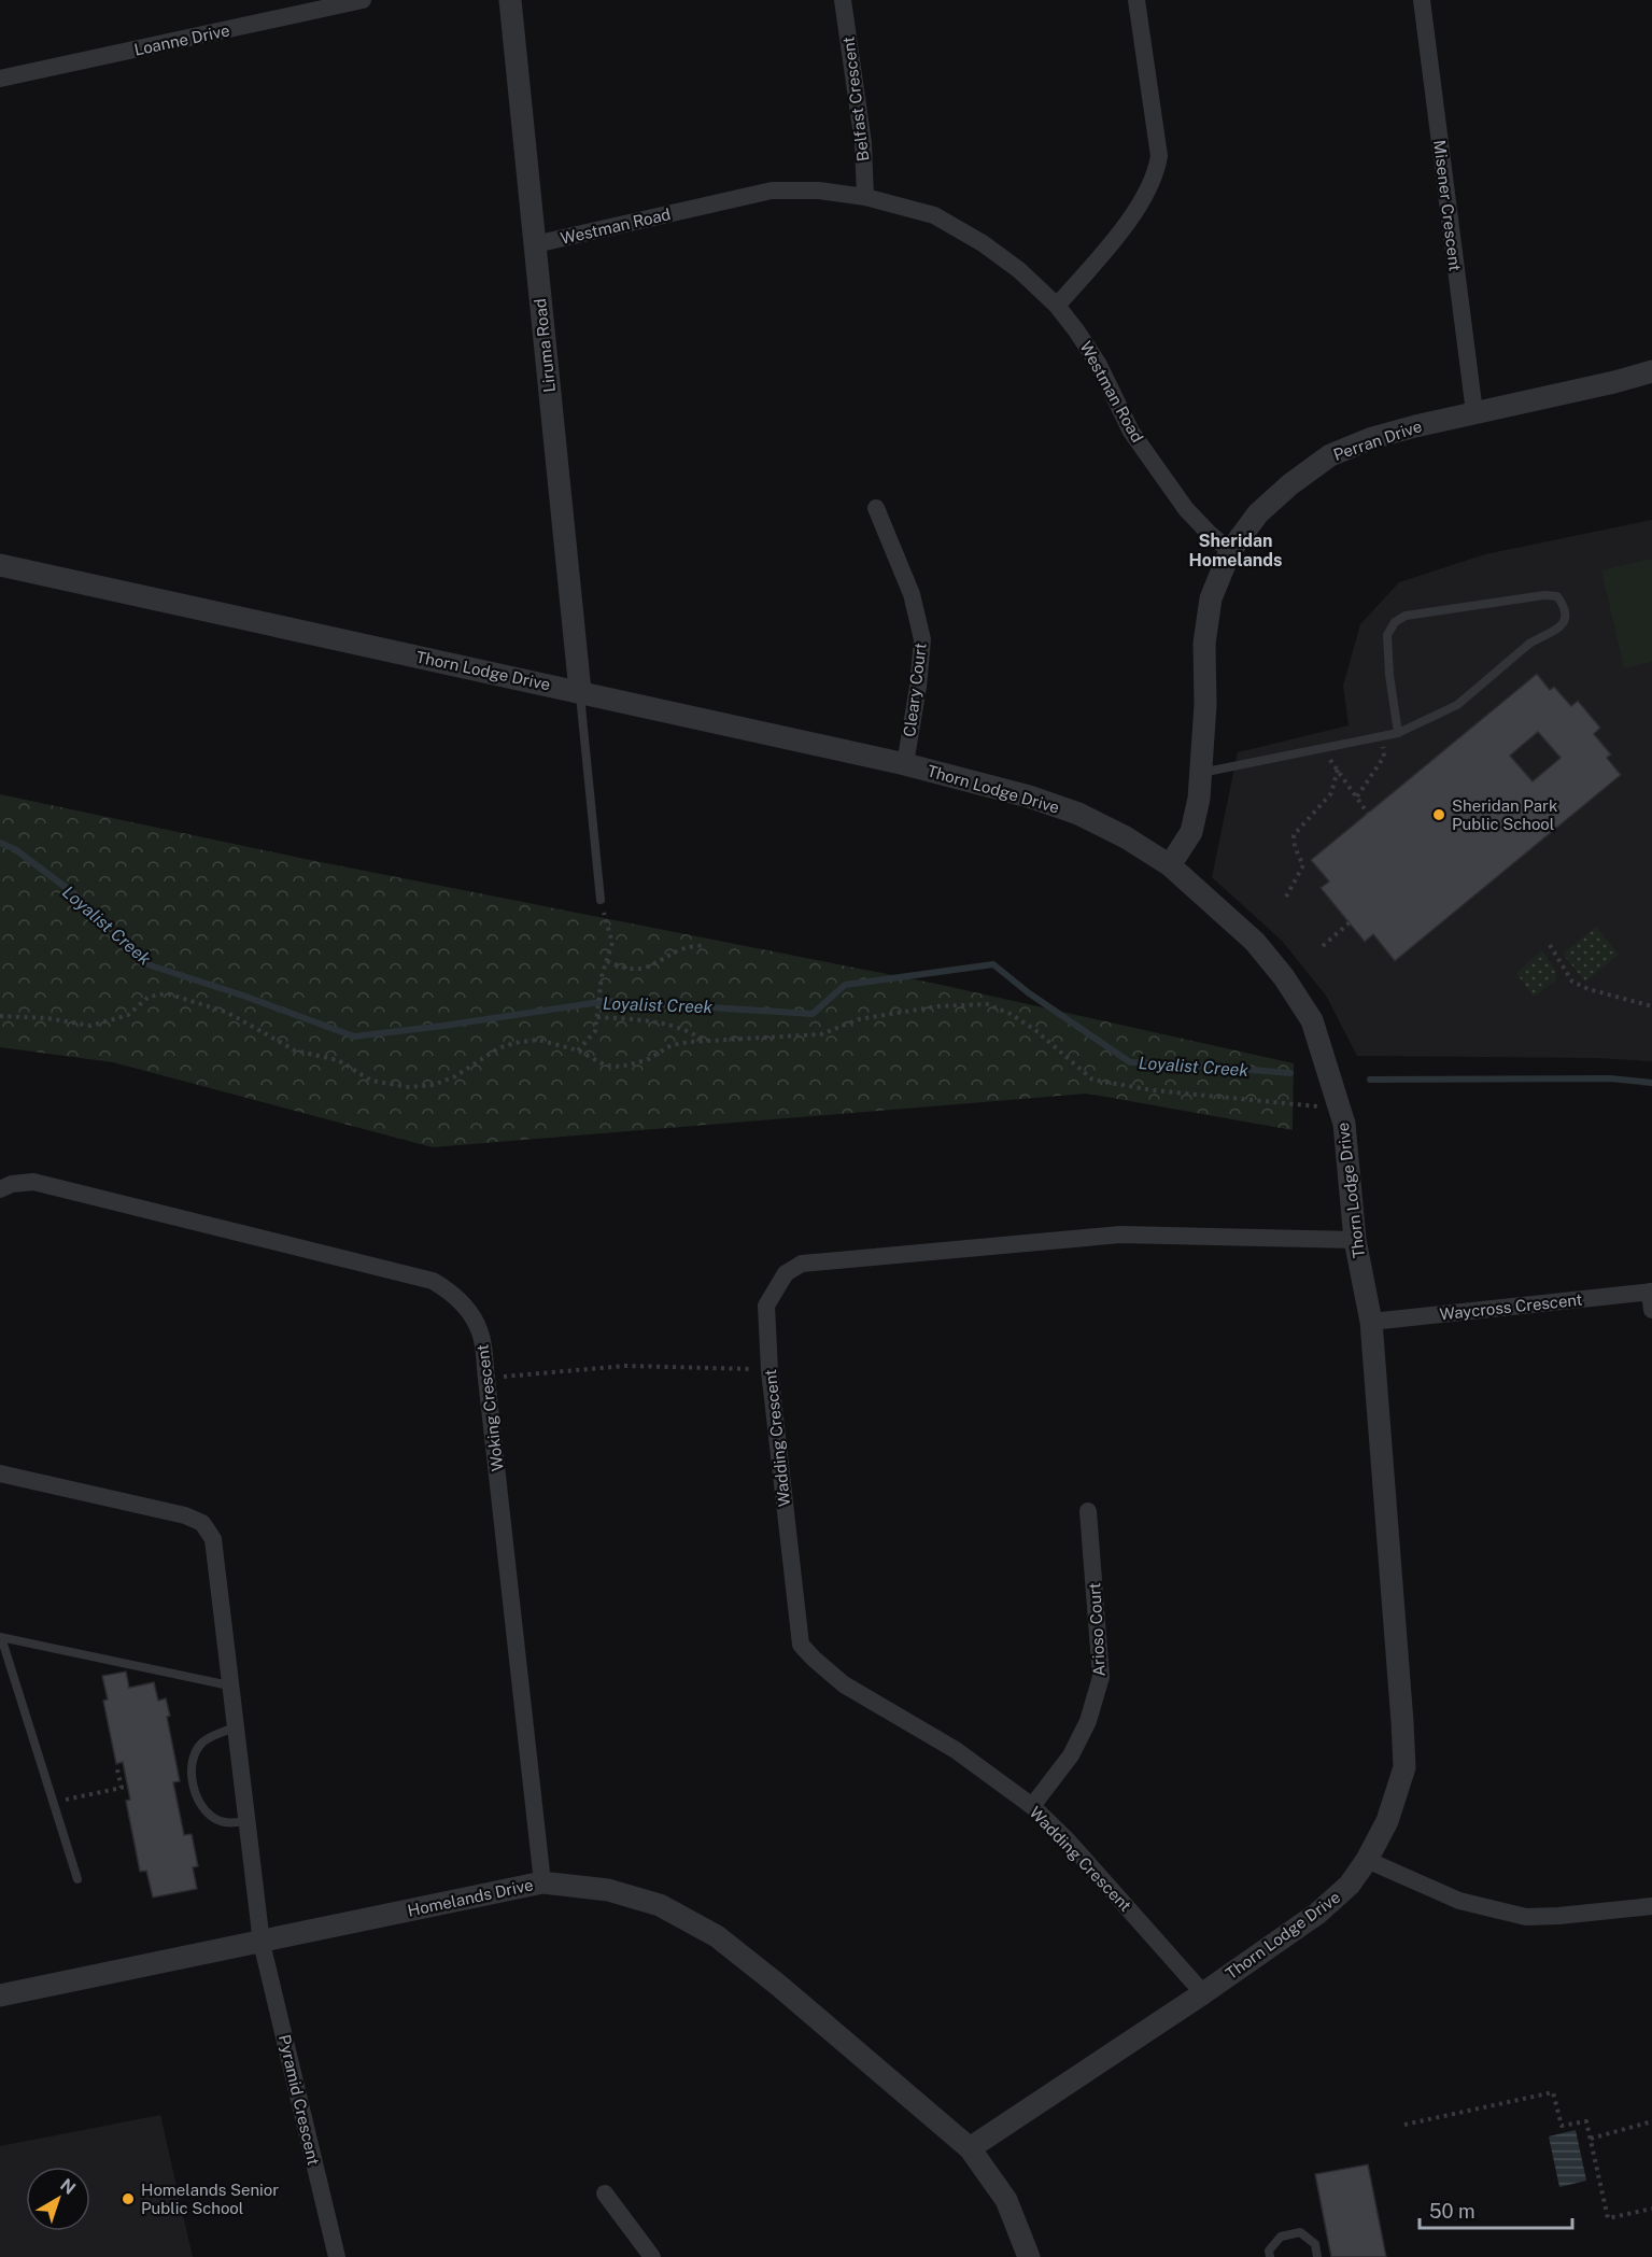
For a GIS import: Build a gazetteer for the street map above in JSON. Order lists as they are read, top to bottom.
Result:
{
  "streets": {
    "street": [
      "Loanne Drive",
      "Belfast Crescent",
      "Misener Crescent",
      "Westman Road",
      "Liruma Road",
      "Perran Drive",
      "Thorn Lodge Drive",
      "Cleary Court",
      "Waycross Crescent",
      "Woking Crescent",
      "Wadding Crescent",
      "Arioso Court",
      "Homelands Drive",
      "Pyramid Crescent"
    ]
  },
  "crossings": [
    ["Belfast Crescent", "Westman Road"],
    ["Misener Crescent", "Perran Drive"],
    ["Westman Road", "Liruma Road"],
    ["Westman Road", "Perran Drive"],
    ["Liruma Road", "Thorn Lodge Drive"],
    ["Perran Drive", "Thorn Lodge Drive"],
    ["Thorn Lodge Drive", "Cleary Court"],
    ["Thorn Lodge Drive", "Waycross Crescent"],
    ["Thorn Lodge Drive", "Wadding Crescent"],
    ["Thorn Lodge Drive", "Homelands Drive"],
    ["Woking Crescent", "Homelands Drive"],
    ["Wadding Crescent", "Arioso Court"],
    ["Homelands Drive", "Pyramid Crescent"]
  ],
  "districts": ["Sheridan Homelands"],
  "water": ["Loyalist Creek"],
  "places": ["Sheridan Park Public School", "Homelands Senior Public School"],
  "scale_bar": "50 m",
  "north": "top right"
}
